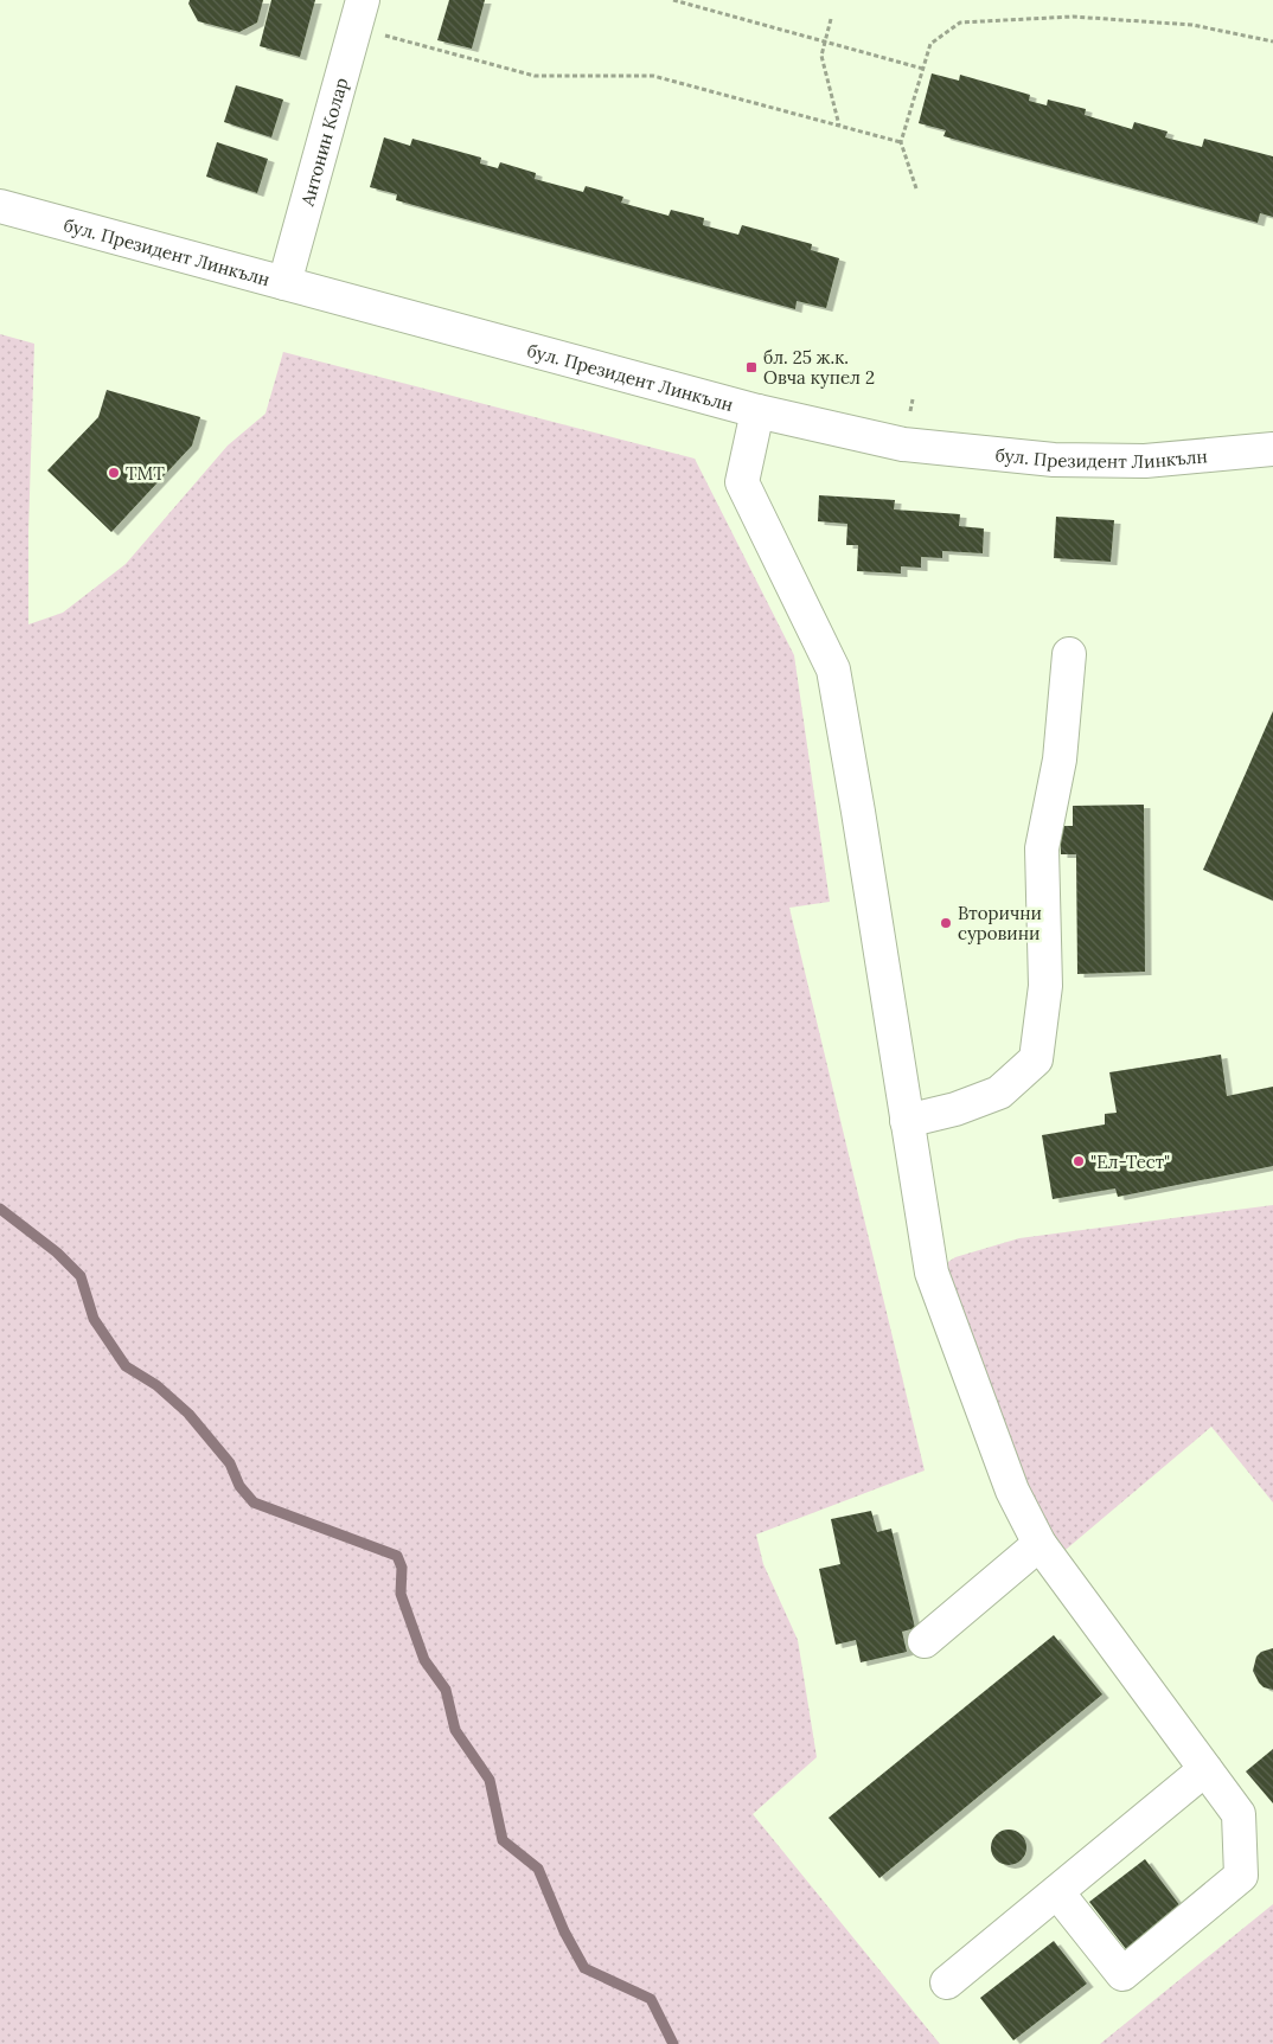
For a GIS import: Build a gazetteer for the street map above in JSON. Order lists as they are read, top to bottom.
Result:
{
  "streets": {
    "street": ["Антонин Колар", "бул. Президент Линкълн"]
  },
  "crossings": [
    ["Антонин Колар", "бул. Президент Линкълн"]
  ],
  "places": {
    "transit": ["бл. 25 ж.к. Овча купел 2"],
    "other": ["TMT", "Вторични суровини", "\"Ел-Тест\""]
  }
}
